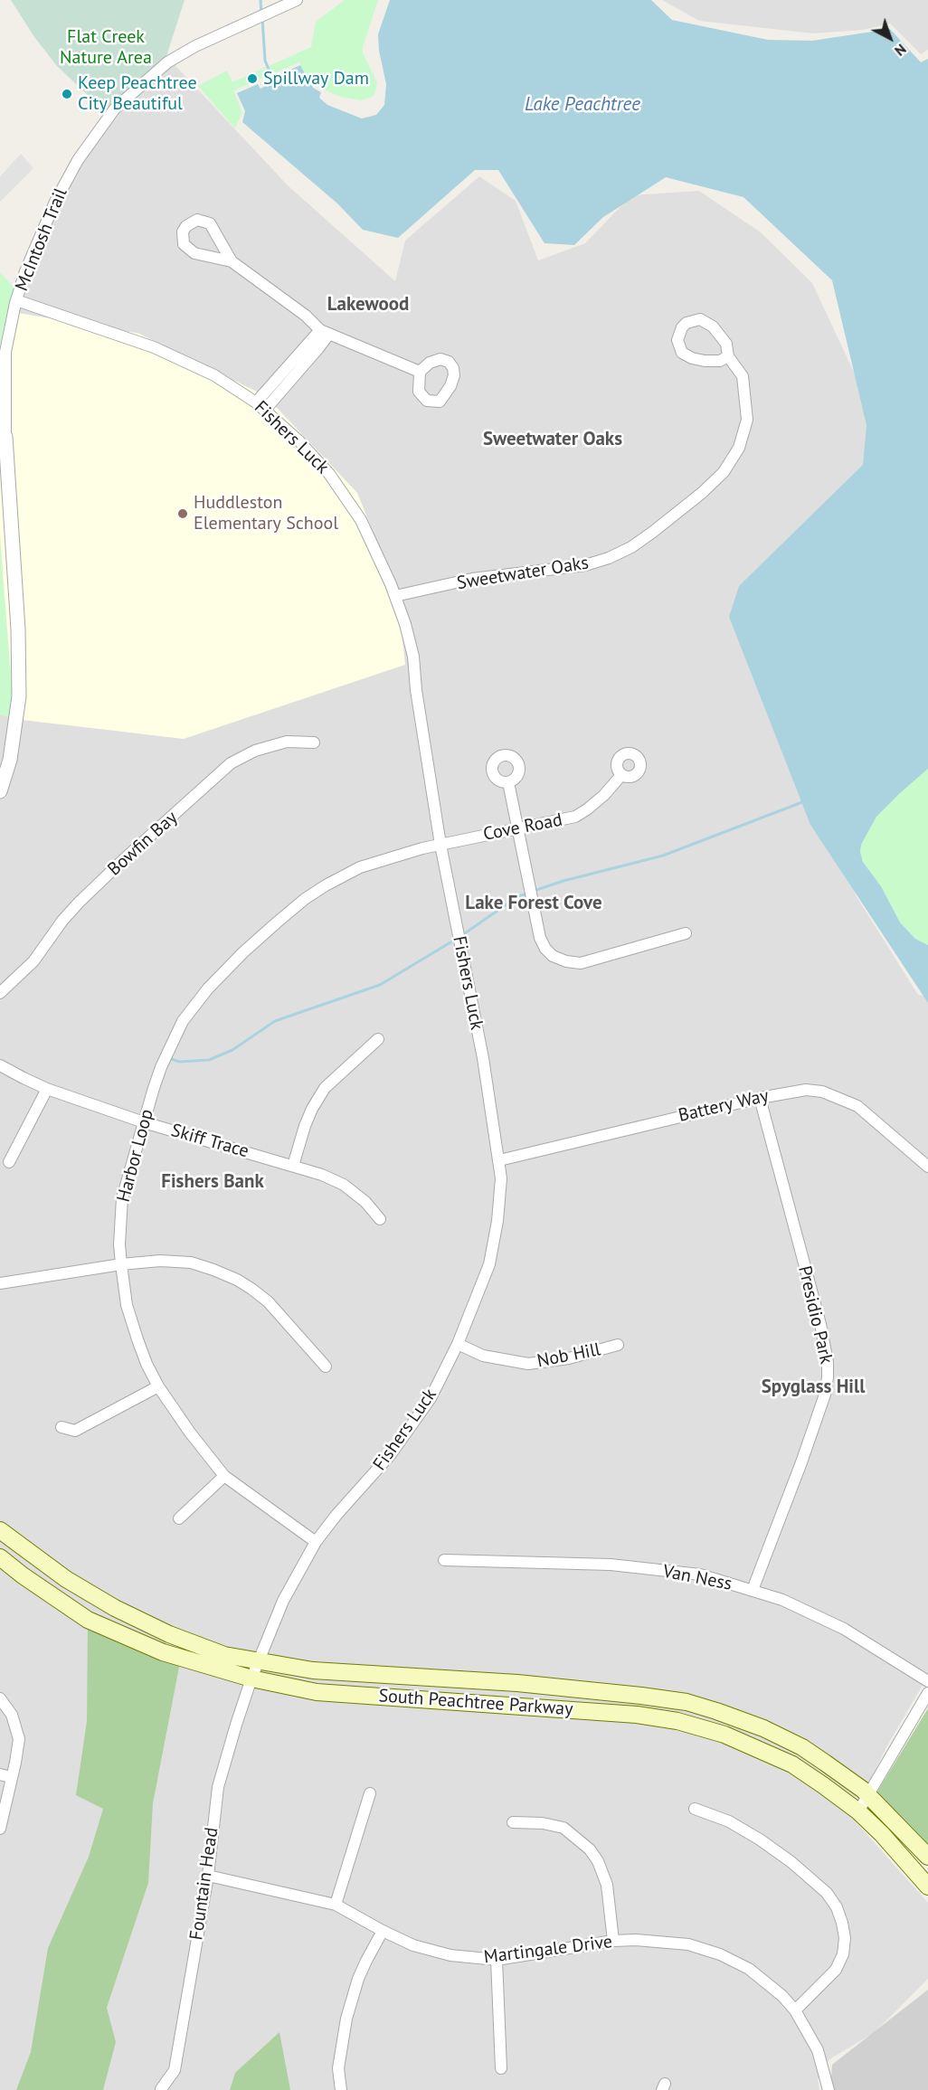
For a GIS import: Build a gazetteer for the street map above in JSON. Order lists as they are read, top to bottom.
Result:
{
  "streets": {
    "main road": ["South Peachtree Parkway"],
    "street": [
      "McIntosh Trail",
      "Fishers Luck",
      "Sweetwater Oaks",
      "Cove Road",
      "Bowfin Bay",
      "Battery Way",
      "Skiff Trace",
      "Harbor Loop",
      "Presidio Park",
      "Nob Hill",
      "Van Ness",
      "Fountain Head",
      "Martingale Drive"
    ]
  },
  "crossings": [
    ["McIntosh Trail", "Fishers Luck"],
    ["Fishers Luck", "Sweetwater Oaks"],
    ["Fishers Luck", "Cove Road"],
    ["Fishers Luck", "Battery Way"],
    ["Fishers Luck", "Harbor Loop"],
    ["Fishers Luck", "Nob Hill"],
    ["Fishers Luck", "South Peachtree Parkway"],
    ["Fishers Luck", "Fountain Head"],
    ["Cove Road", "Harbor Loop"],
    ["Battery Way", "Presidio Park"],
    ["Skiff Trace", "Harbor Loop"],
    ["Presidio Park", "Van Ness"],
    ["South Peachtree Parkway", "Fountain Head"],
    ["Fountain Head", "Martingale Drive"]
  ],
  "districts": [
    "Lakewood",
    "Sweetwater Oaks",
    "Lake Forest Cove",
    "Fishers Bank",
    "Spyglass Hill"
  ],
  "water": ["Lake Peachtree"],
  "parks": ["Flat Creek Nature Area"],
  "places": ["Spillway Dam", "Keep Peachtree City Beautiful", "Huddleston Elementary School"],
  "north": "bottom right"
}
